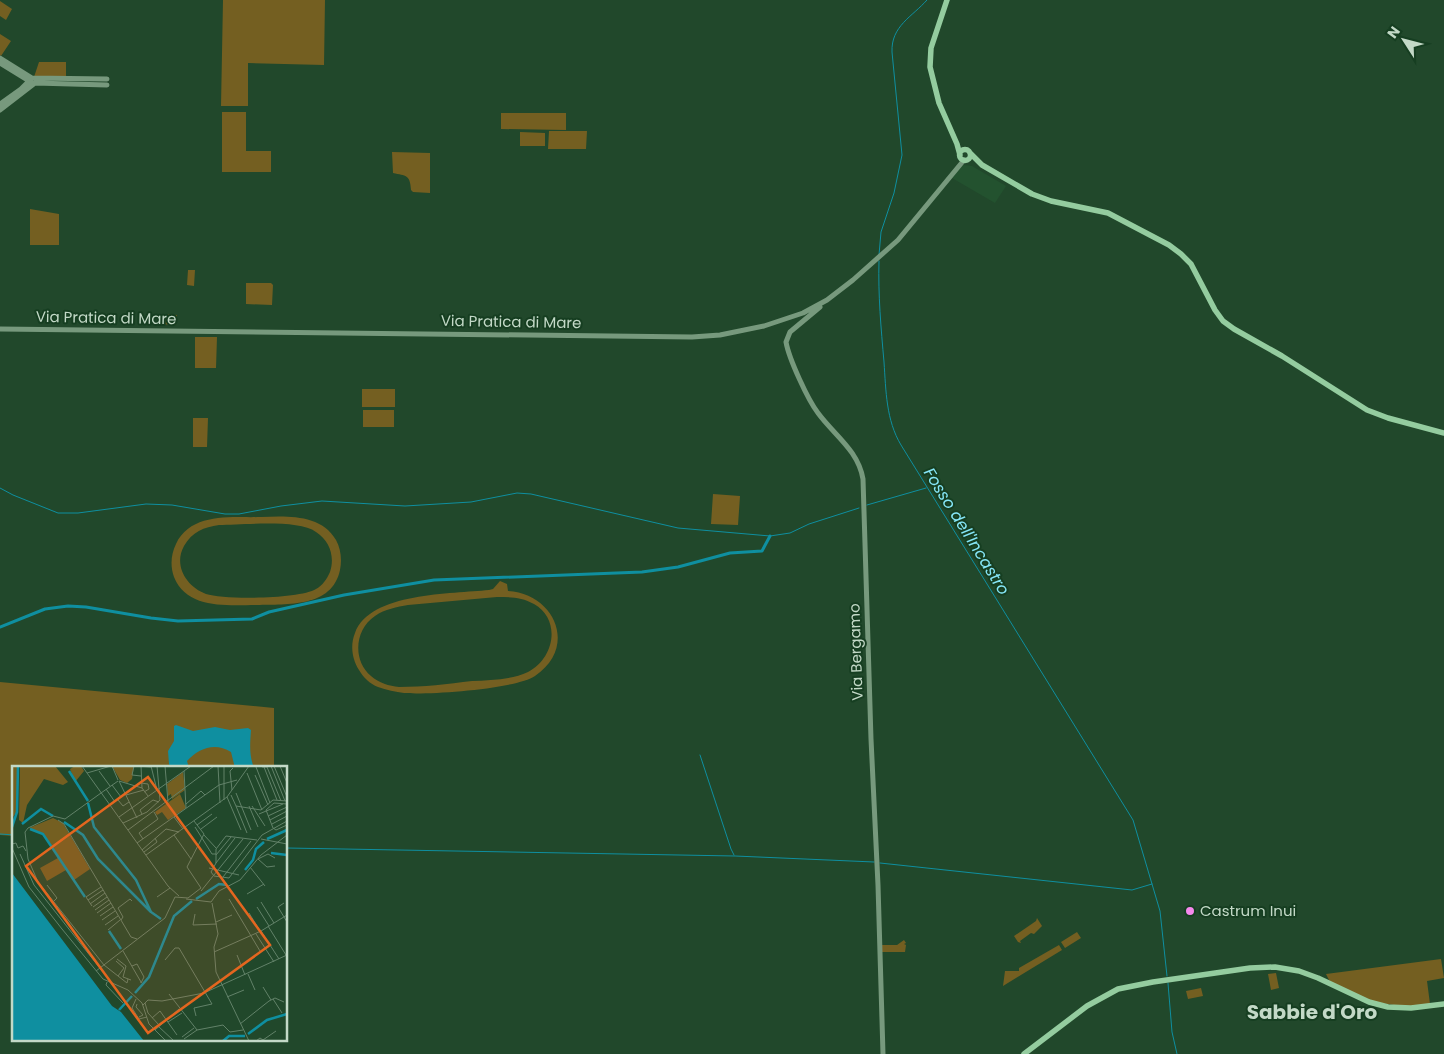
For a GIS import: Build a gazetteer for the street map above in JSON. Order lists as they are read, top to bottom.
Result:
{
  "streets": {
    "street": ["Via Pratica di Mare", "Via Bergamo"]
  },
  "crossings": [
    ["Via Pratica di Mare", "Via Bergamo"]
  ],
  "districts": ["Sabbie d'Oro"],
  "water": ["Fosso dell'Incastro"],
  "places": ["Castrum Inui"],
  "north": "top left"
}
